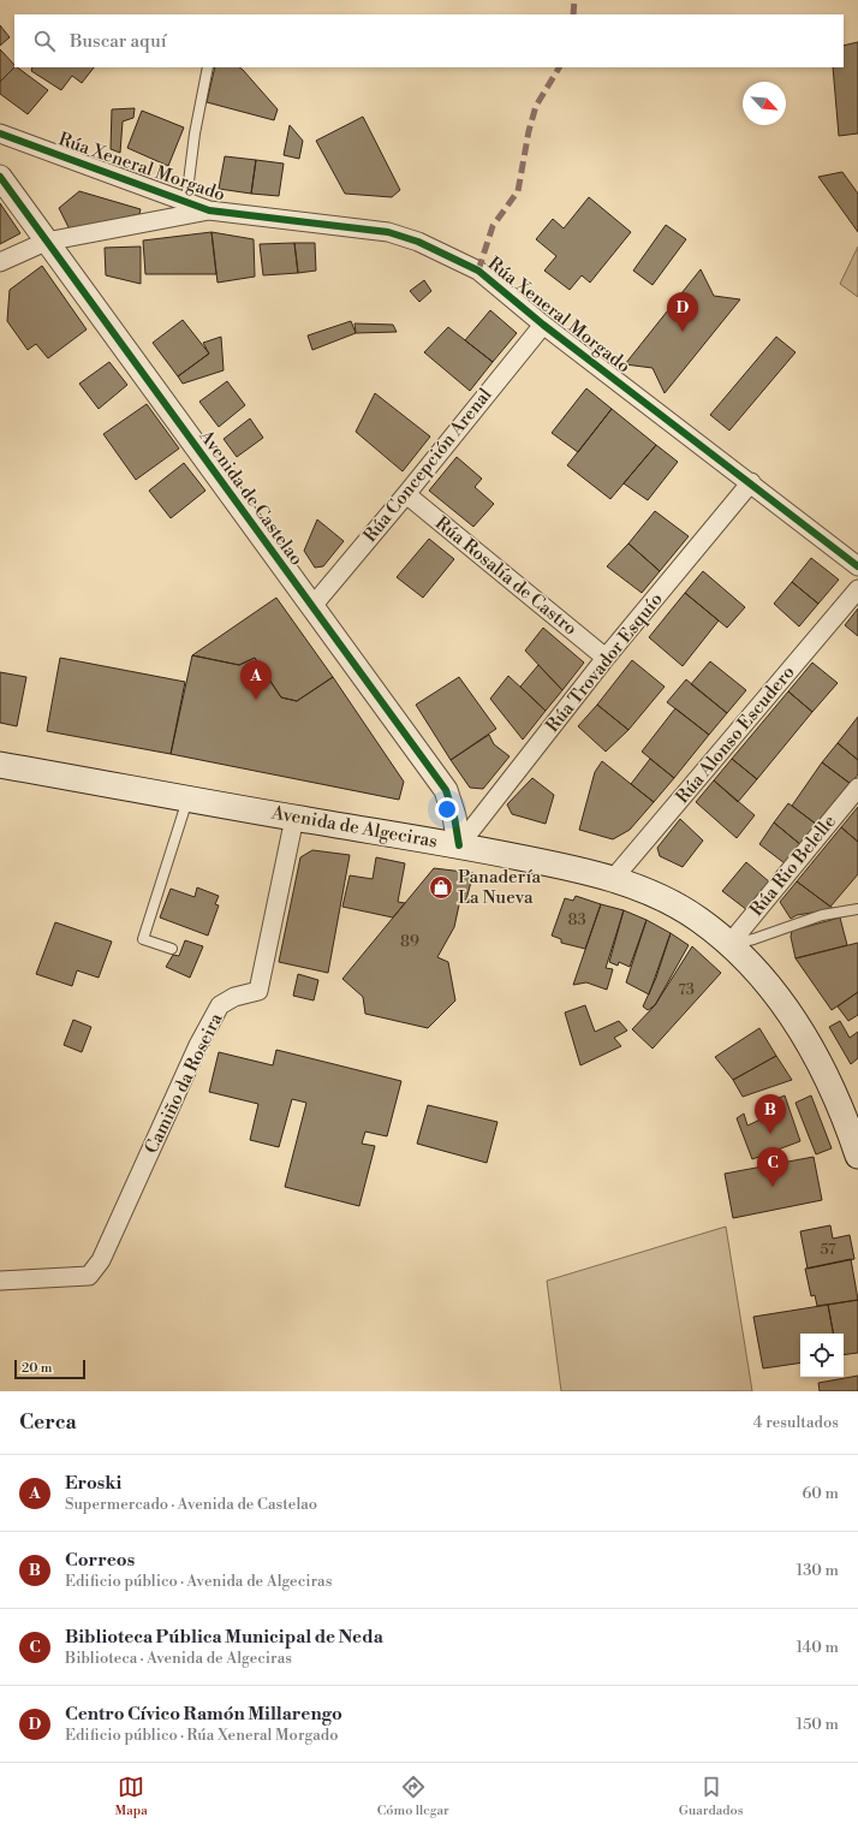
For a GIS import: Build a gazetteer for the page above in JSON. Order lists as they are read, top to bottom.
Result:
{
  "streets": {
    "main road": ["Avenida de Algeciras"],
    "street": [
      "Rúa Xeneral Morgado",
      "Rúa Concepción Arenal",
      "Avenida de Castelao",
      "Rúa Rosalía de Castro",
      "Rúa Trovador Esquío",
      "Rúa Alonso Escudero",
      "Rúa Rio Belelle",
      "Camiño da Roseira"
    ]
  },
  "crossings": [
    ["Rúa Xeneral Morgado", "Rúa Concepción Arenal"],
    ["Rúa Xeneral Morgado", "Rúa Trovador Esquío"],
    ["Rúa Concepción Arenal", "Avenida de Castelao"],
    ["Rúa Concepción Arenal", "Rúa Rosalía de Castro"],
    ["Avenida de Castelao", "Rúa Trovador Esquío"],
    ["Avenida de Castelao", "Avenida de Algeciras"],
    ["Rúa Rosalía de Castro", "Rúa Trovador Esquío"],
    ["Rúa Trovador Esquío", "Avenida de Algeciras"],
    ["Rúa Alonso Escudero", "Avenida de Algeciras"],
    ["Avenida de Algeciras", "Rúa Rio Belelle"],
    ["Avenida de Algeciras", "Camiño da Roseira"]
  ],
  "places": {
    "shop": ["Panadería La Nueva"]
  },
  "house_numbers": [
    "83",
    "89",
    "73",
    "57"
  ],
  "scale_bar": "20 m",
  "north": "bottom right",
  "page": {
    "search": "Buscar aquí",
    "pins": [
      "D",
      "A",
      "B",
      "C"
    ],
    "scale": "20 m",
    "heading": ["Cerca", "4 resultados"],
    "list": [
      {
        "mark": "A",
        "name": "Eroski",
        "note": "Supermercado · Avenida de Castelao",
        "value": "60 m"
      },
      {
        "mark": "B",
        "name": "Correos",
        "note": "Edificio público · Avenida de Algeciras",
        "value": "130 m"
      },
      {
        "mark": "C",
        "name": "Biblioteca Pública Municipal de Neda",
        "note": "Biblioteca · Avenida de Algeciras",
        "value": "140 m"
      },
      {
        "mark": "D",
        "name": "Centro Cívico Ramón Millarengo",
        "note": "Edificio público · Rúa Xeneral Morgado",
        "value": "150 m"
      }
    ],
    "nav": ["Mapa", "Cómo llegar", "Guardados"]
  }
}
